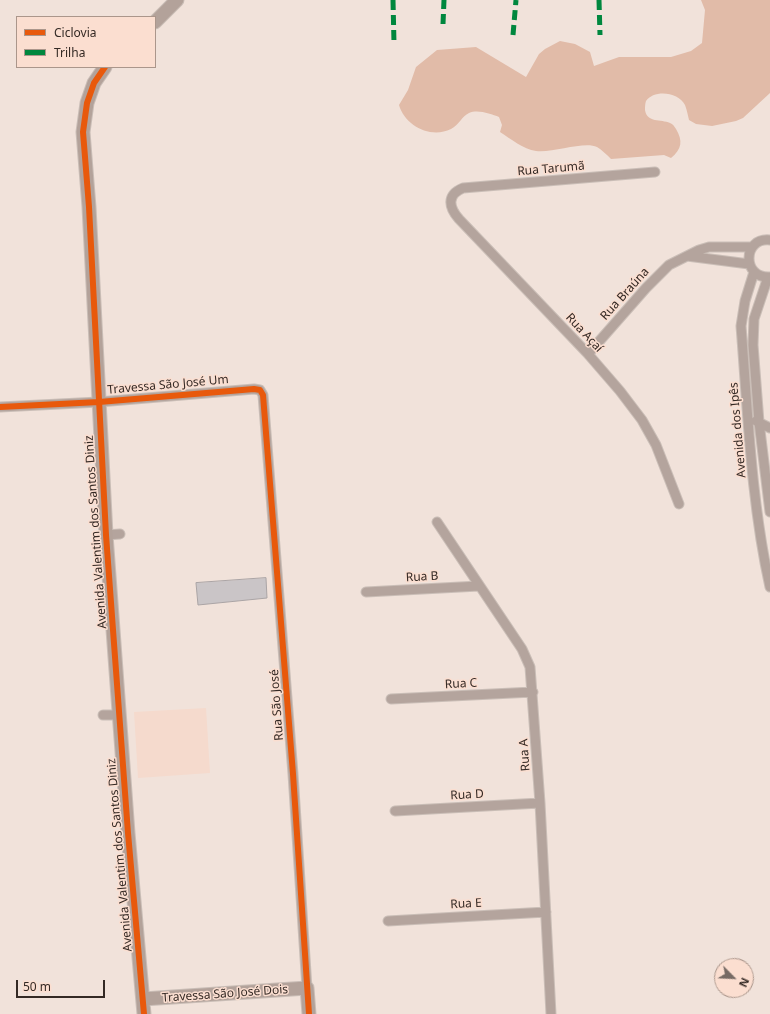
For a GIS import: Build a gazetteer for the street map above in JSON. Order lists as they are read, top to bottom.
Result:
{
  "streets": {
    "street": [
      "Rua Tarumã",
      "Rua Braúna",
      "Rua Açaí",
      "Travessa São José Um",
      "Avenida dos Ipês",
      "Avenida Valentim dos Santos Diniz",
      "Rua B",
      "Rua C",
      "Rua São José",
      "Rua A",
      "Rua D",
      "Rua E",
      "Travessa São José Dois"
    ]
  },
  "crossings": [
    ["Rua Tarumã", "Rua Açaí"],
    ["Rua Braúna", "Rua Açaí"],
    ["Rua Braúna", "Avenida dos Ipês"],
    ["Travessa São José Um", "Avenida Valentim dos Santos Diniz"],
    ["Travessa São José Um", "Rua São José"],
    ["Avenida Valentim dos Santos Diniz", "Travessa São José Dois"],
    ["Rua B", "Rua A"],
    ["Rua C", "Rua A"],
    ["Rua São José", "Travessa São José Dois"],
    ["Rua A", "Rua D"],
    ["Rua A", "Rua E"]
  ],
  "legend": ["Ciclovia", "Trilha"],
  "scale_bar": "50 m",
  "north": "bottom right"
}
